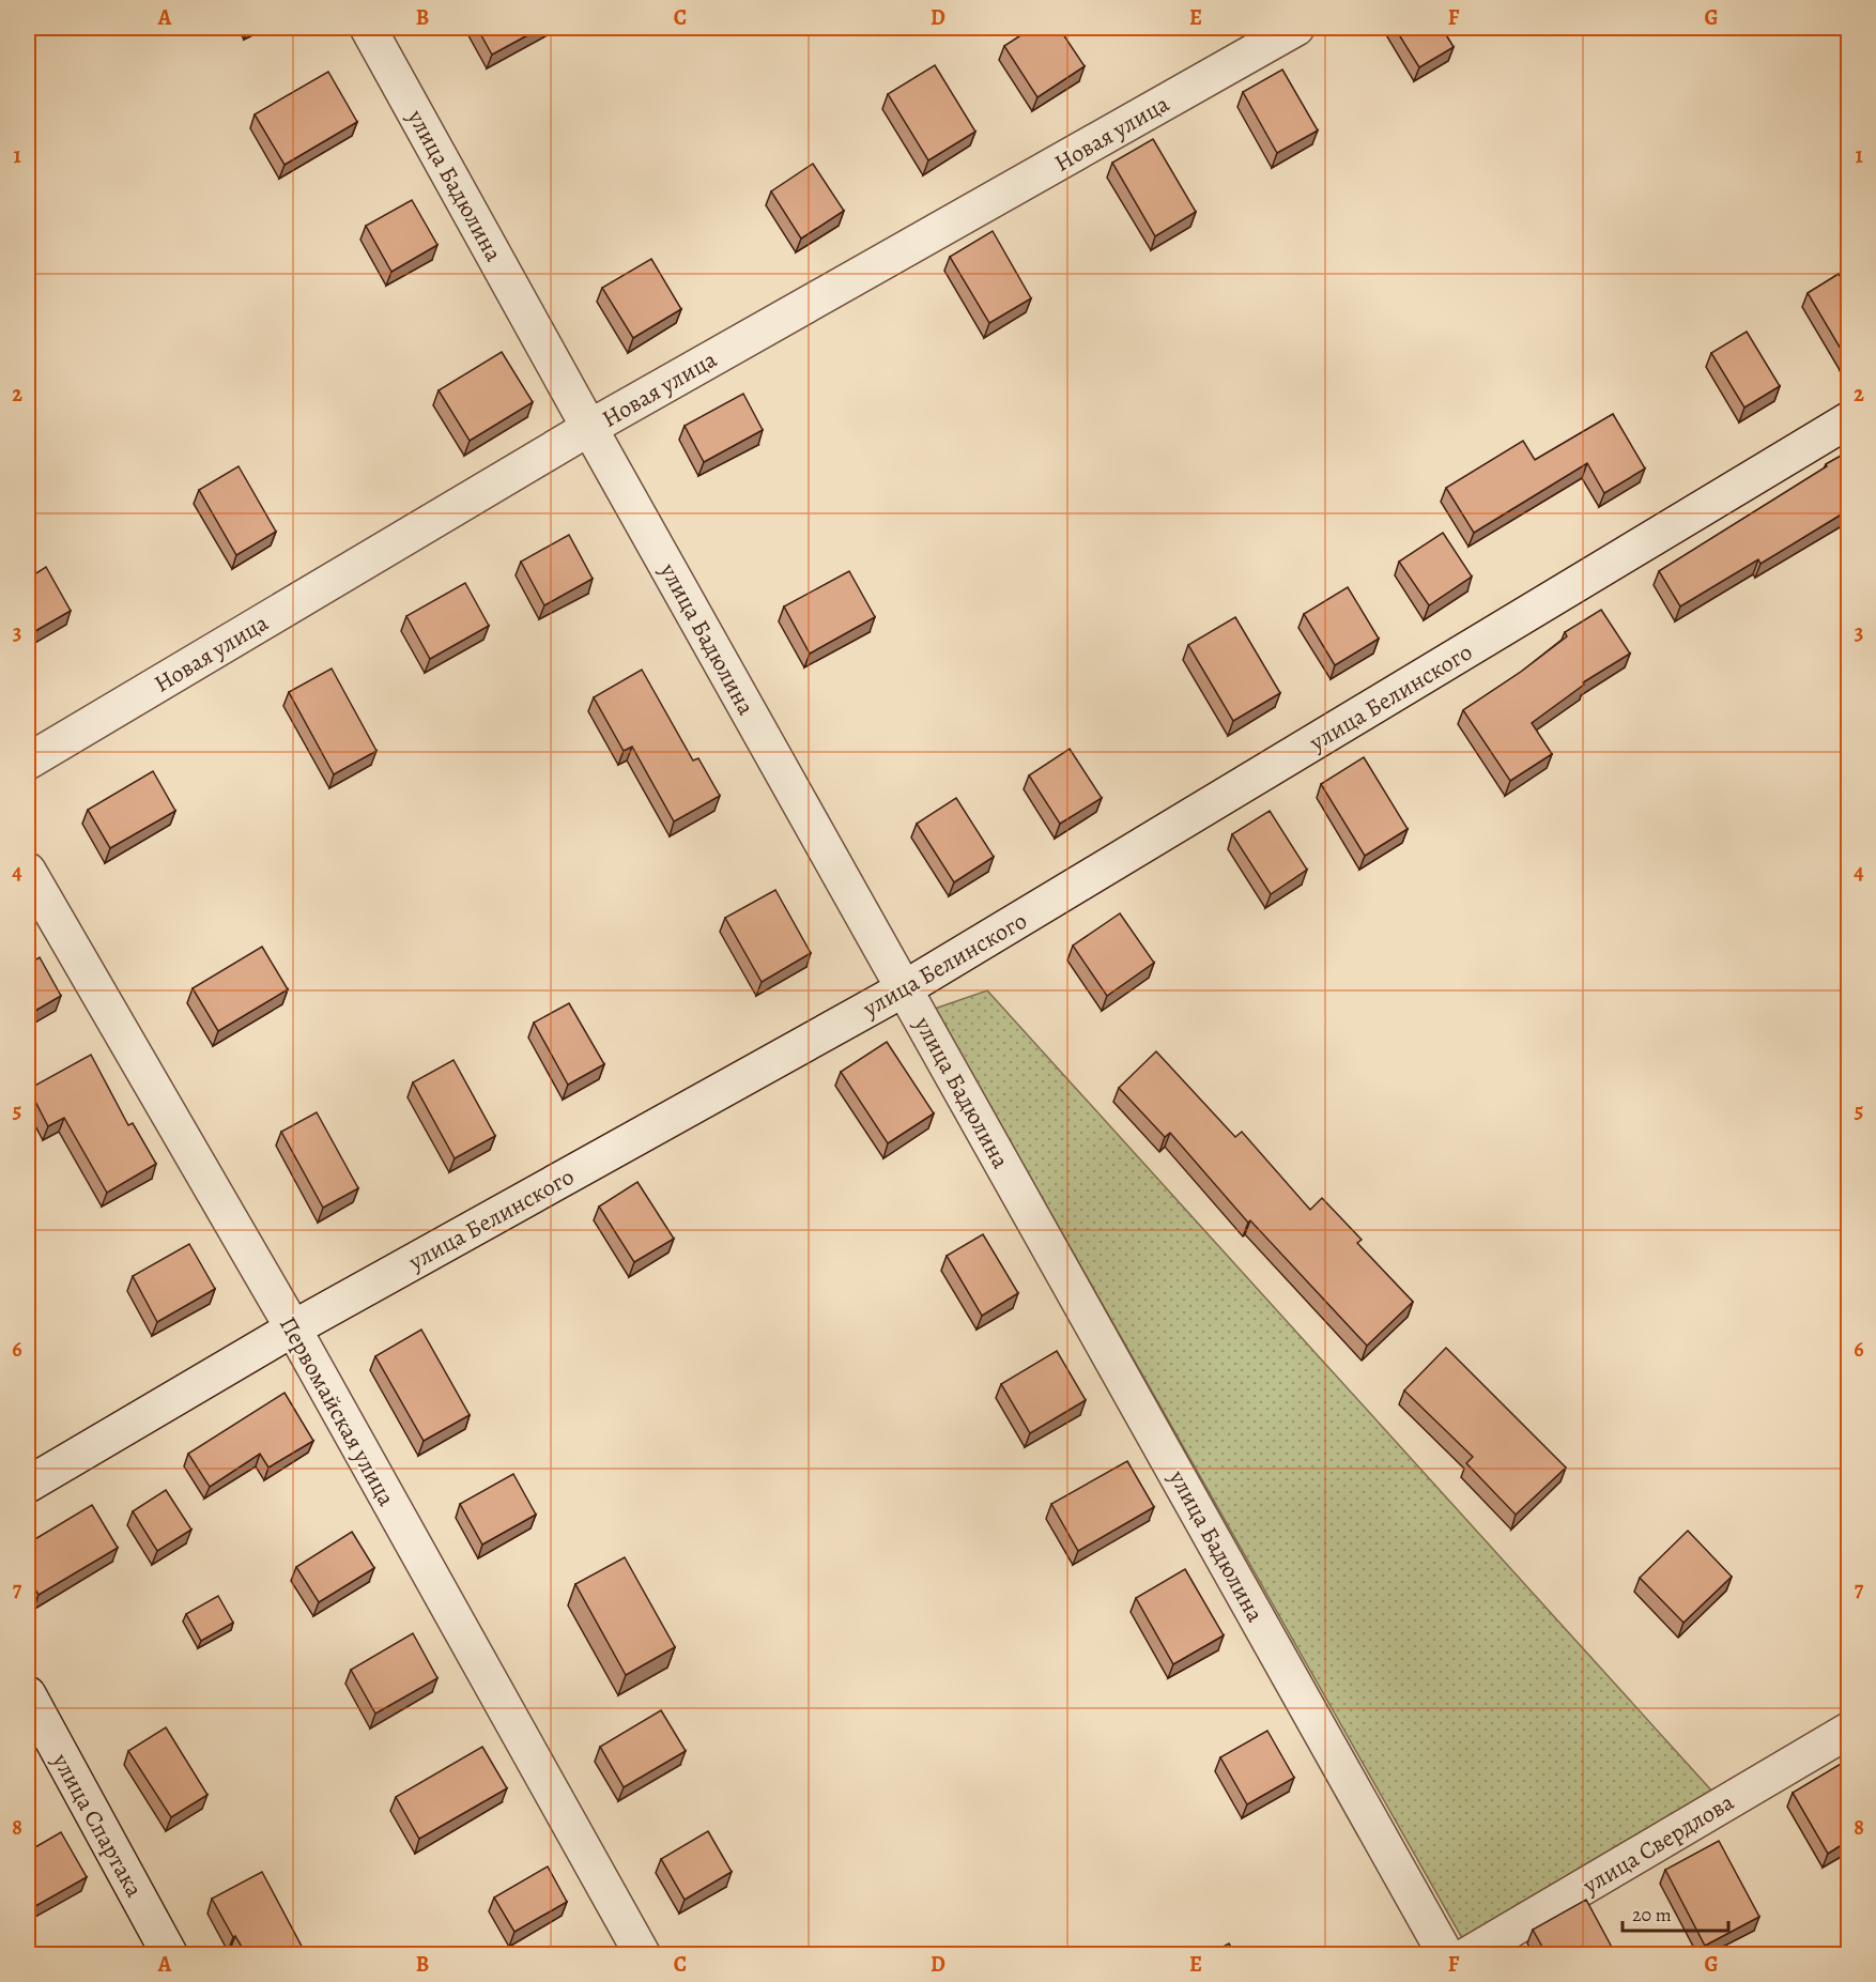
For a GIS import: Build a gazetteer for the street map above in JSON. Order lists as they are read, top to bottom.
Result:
{
  "streets": {
    "street": [
      "Новая улица",
      "улица Бадюлина",
      "улица Белинского",
      "Первомайская улица",
      "улица Спартака",
      "улица Свердлова"
    ]
  },
  "crossings": [
    ["Новая улица", "улица Бадюлина"],
    ["улица Бадюлина", "улица Белинского"],
    ["улица Белинского", "Первомайская улица"]
  ],
  "scale_bar": "20 m",
  "grid": {
    "columns": [
      "A",
      "B",
      "C",
      "D",
      "E",
      "F",
      "G"
    ],
    "rows": [
      "1",
      "2",
      "3",
      "4",
      "5",
      "6",
      "7",
      "8"
    ]
  }
}
